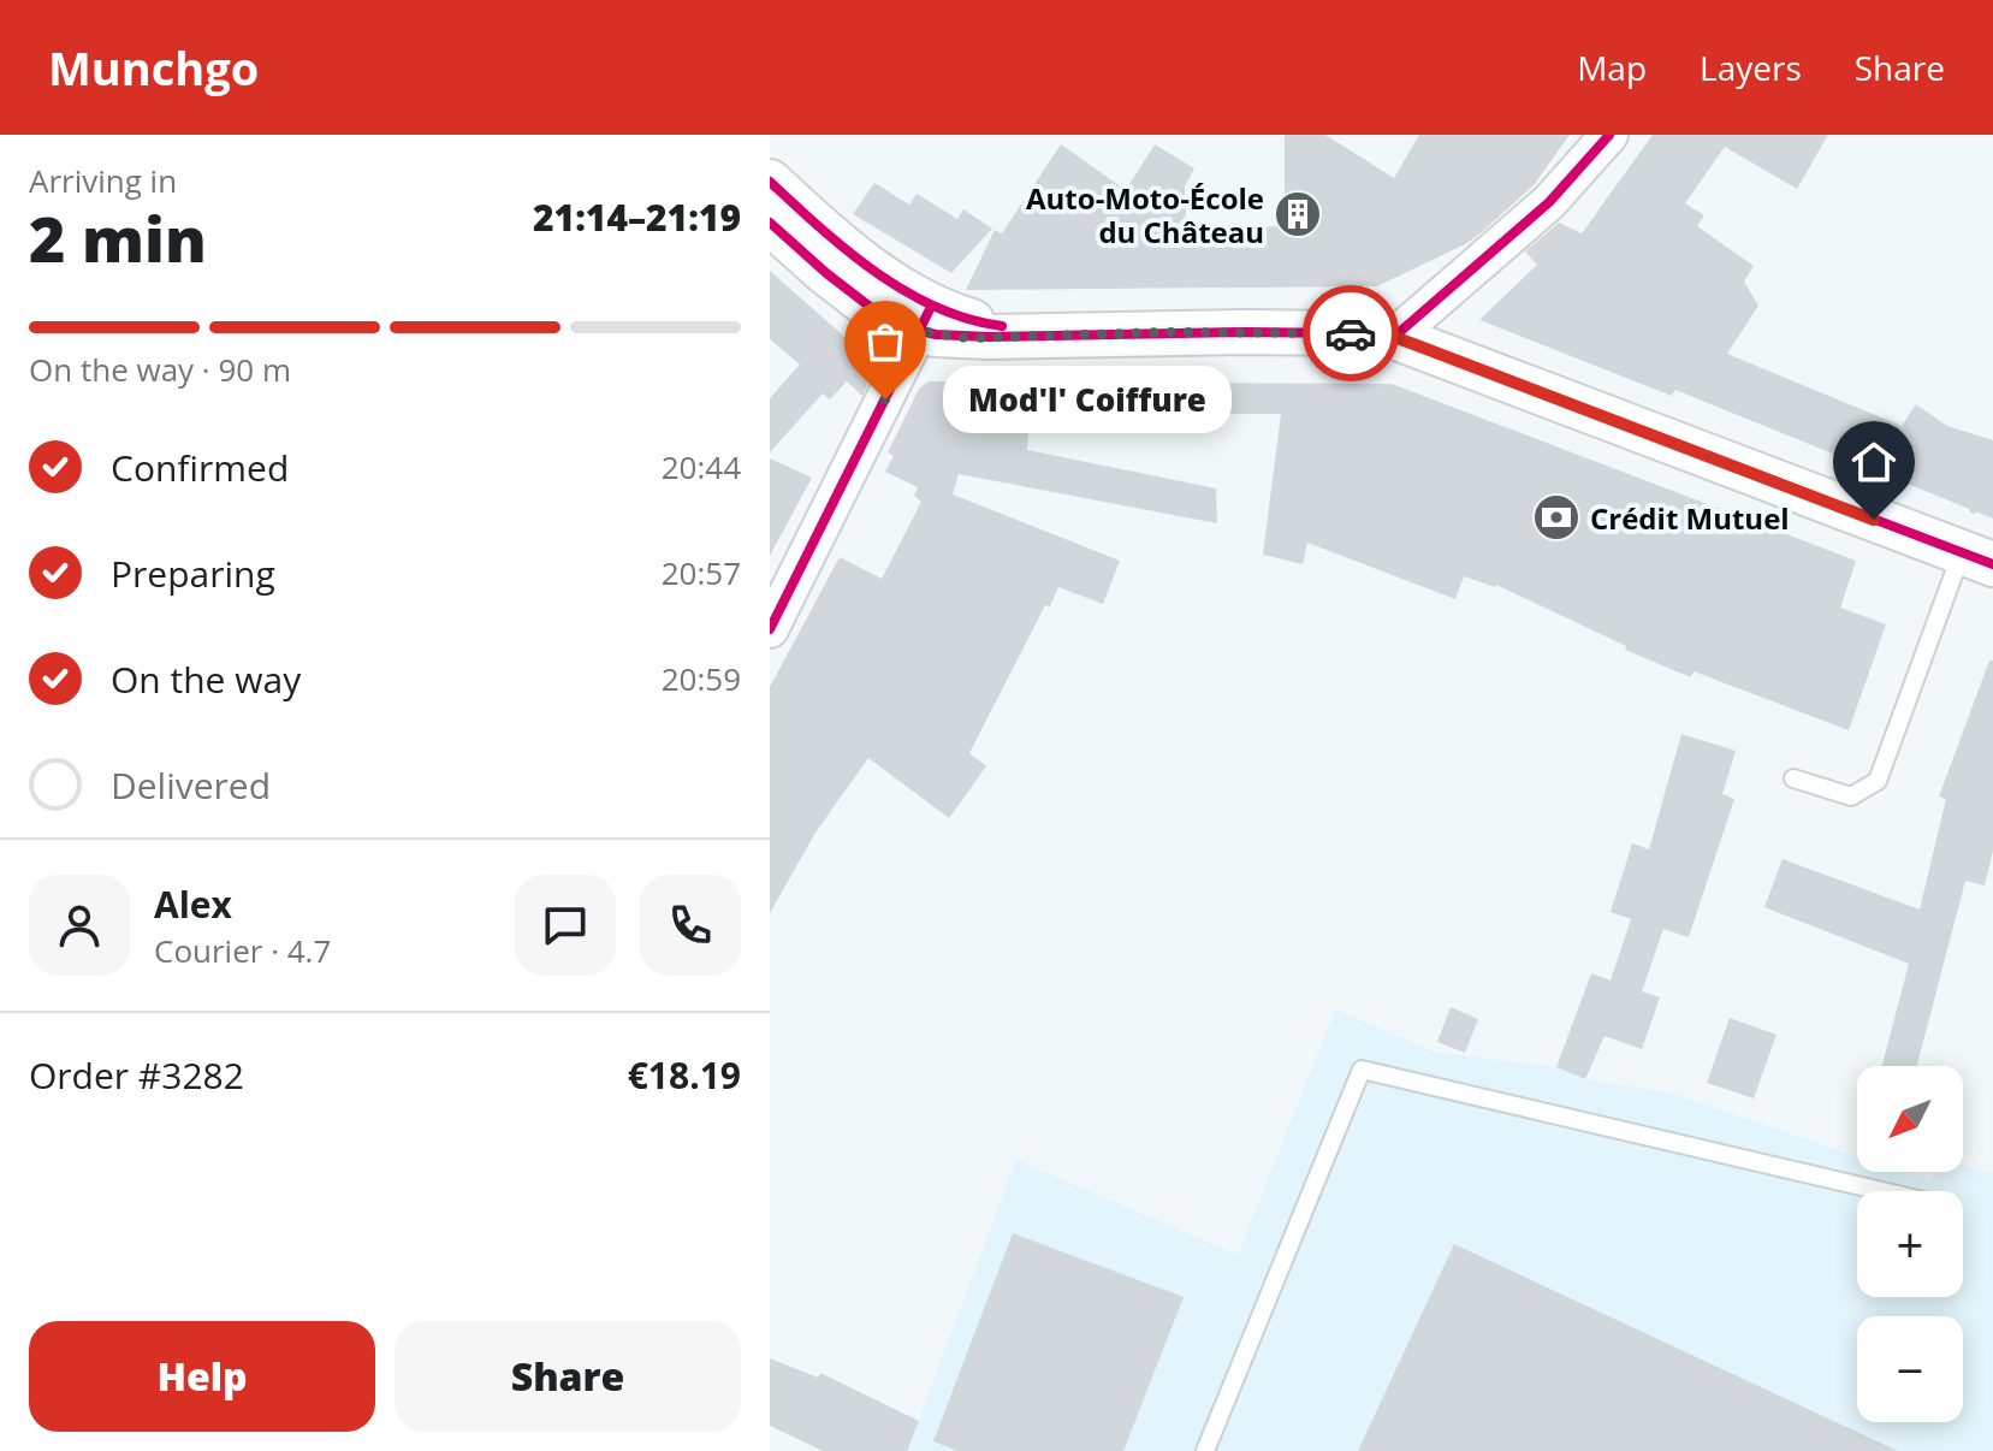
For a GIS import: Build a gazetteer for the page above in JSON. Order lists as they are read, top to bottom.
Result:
{
  "places": {
    "building": ["Auto-Moto-École du Château"],
    "other": ["Mod'l' Coiffure"],
    "bank": ["Crédit Mutuel"]
  },
  "north": "bottom left",
  "page": {
    "header": "Munchgo",
    "nav": ["Map", "Layers", "Share"],
    "heading": ["2 min", "Arriving in", "21:14–21:19"],
    "panel": [
      "Alex",
      "Courier · 4.7",
      "Order #3282",
      "€18.19"
    ],
    "bar": "On the way · 90 m",
    "bubble": "Mod'l' Coiffure",
    "list": [
      ["Confirmed", "20:44"],
      ["Preparing", "20:57"],
      ["On the way", "20:59"],
      "Delivered"
    ],
    "map_buttons": ["+", "−"],
    "buttons": ["Help", "Share"]
  }
}
